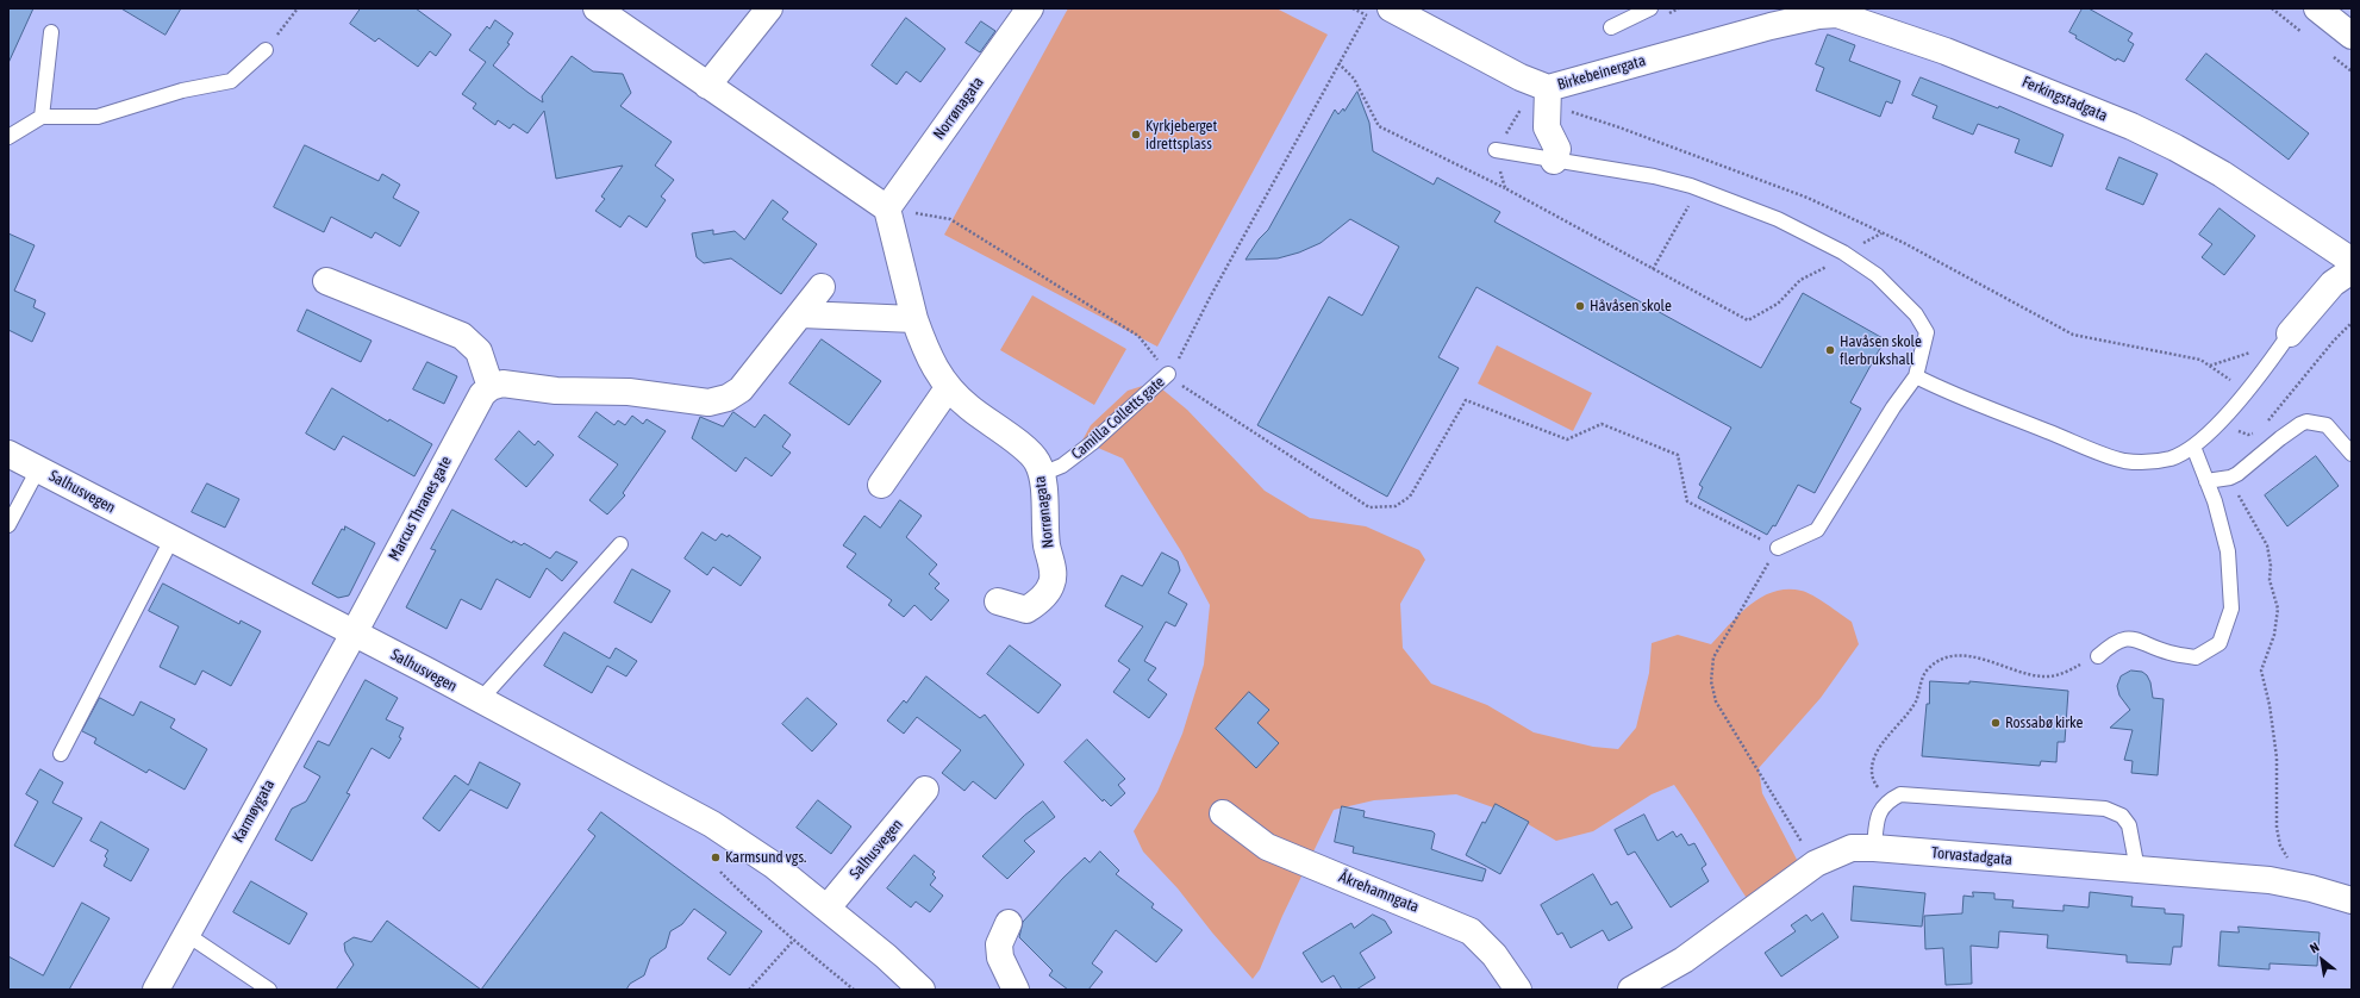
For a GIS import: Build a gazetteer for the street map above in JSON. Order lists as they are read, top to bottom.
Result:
{
  "streets": {
    "street": [
      "Birkebeinergata",
      "Ferkingstadgata",
      "Norrønagata",
      "Salhusvegen",
      "Marcus Thranes gate",
      "Karmøygata",
      "Torvastadgata",
      "Åkrehamngata"
    ],
    "lane": ["Camilla Colletts gate"]
  },
  "crossings": [
    ["Birkebeinergata", "Ferkingstadgata"],
    ["Norrønagata", "Camilla Colletts gate"],
    ["Salhusvegen", "Marcus Thranes gate"],
    ["Salhusvegen", "Karmøygata"],
    ["Marcus Thranes gate", "Karmøygata"]
  ],
  "places": [
    "Kyrkjeberget idrettsplass",
    "Håvåsen skole",
    "Havåsen skole flerbrukshall",
    "Rossabø kirke",
    "Karmsund vgs."
  ],
  "north": "top left"
}
